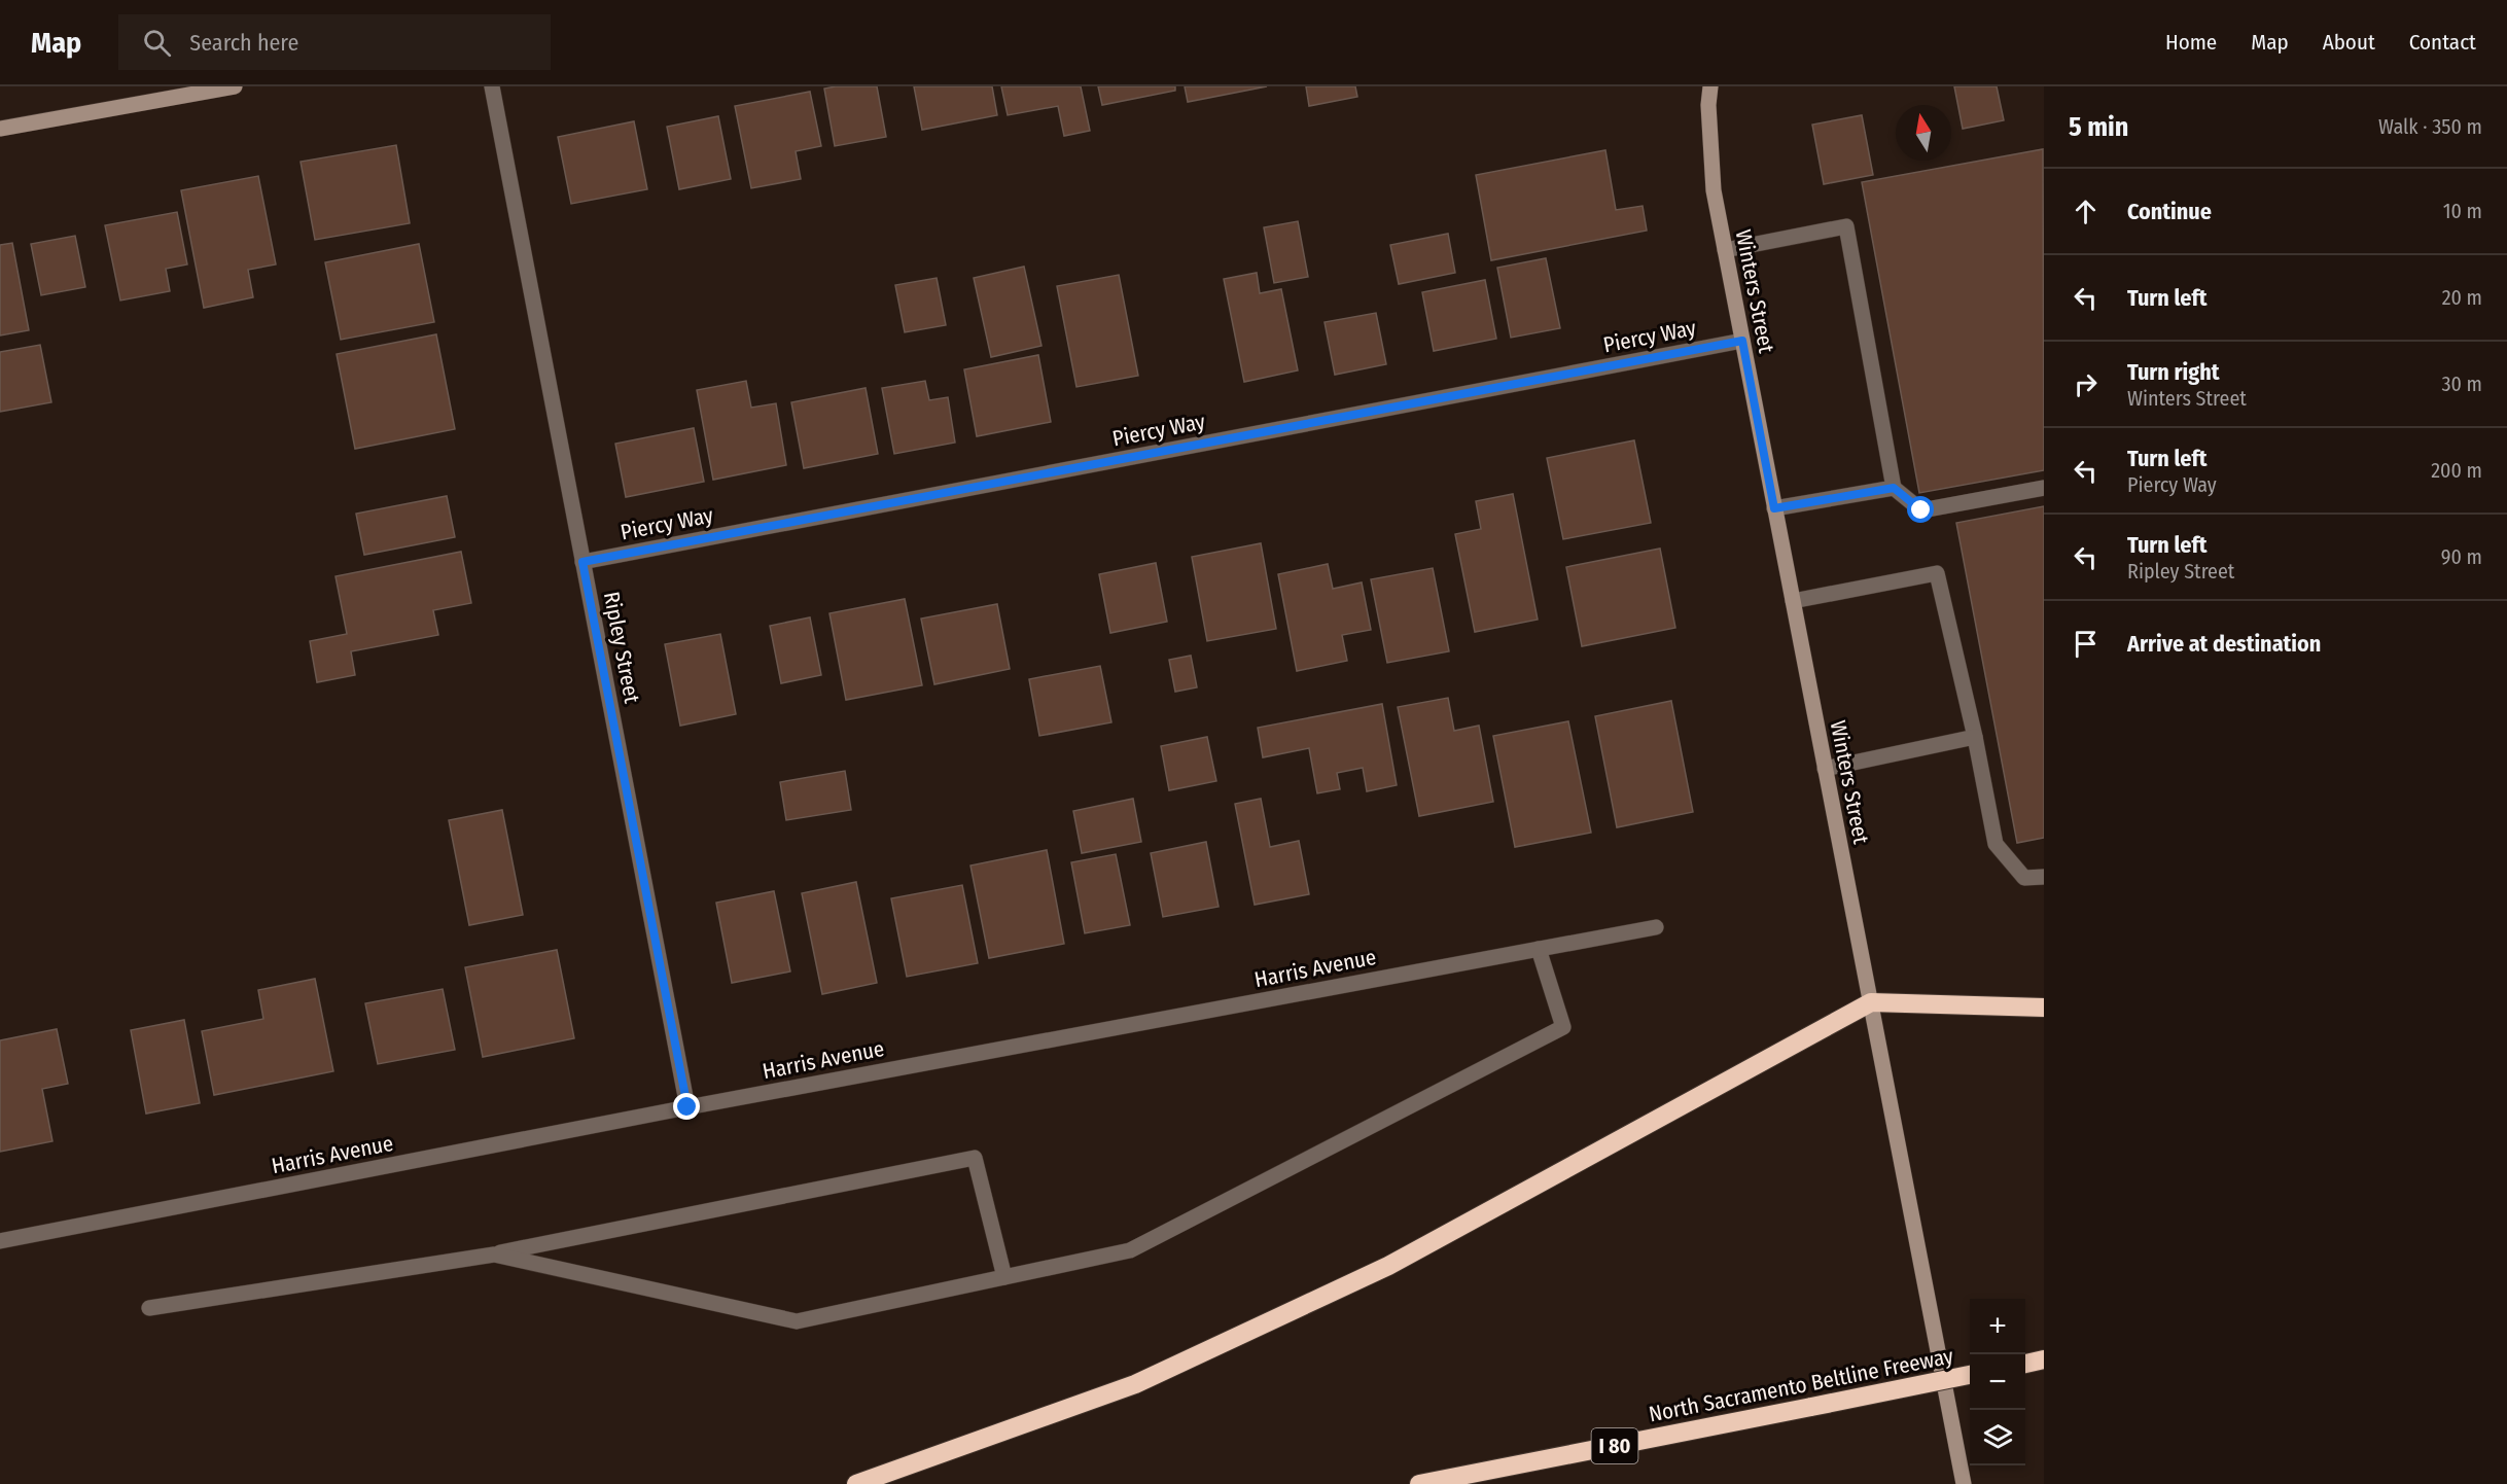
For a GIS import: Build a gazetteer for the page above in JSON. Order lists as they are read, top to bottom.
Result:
{
  "streets": {
    "highway": ["North Sacramento Beltline Freeway", "I 80"],
    "main road": ["Winters Street"],
    "street": ["Piercy Way", "Ripley Street", "Harris Avenue"]
  },
  "crossings": [
    ["Winters Street", "Piercy Way"],
    ["Piercy Way", "Ripley Street"],
    ["Ripley Street", "Harris Avenue"]
  ],
  "north": "top",
  "page": {
    "header": "Map",
    "search": "Search here",
    "nav": [
      "Home",
      "Map",
      "About",
      "Contact"
    ],
    "heading": ["5 min", "Walk · 350 m"],
    "list": [
      ["Continue", "10 m"],
      ["Turn left", "20 m"],
      ["Turn right", "Winters Street", "30 m"],
      ["Turn left", "Piercy Way", "200 m"],
      ["Turn left", "Ripley Street", "90 m"],
      "Arrive at destination"
    ],
    "map_buttons": ["+", "−"]
  }
}
